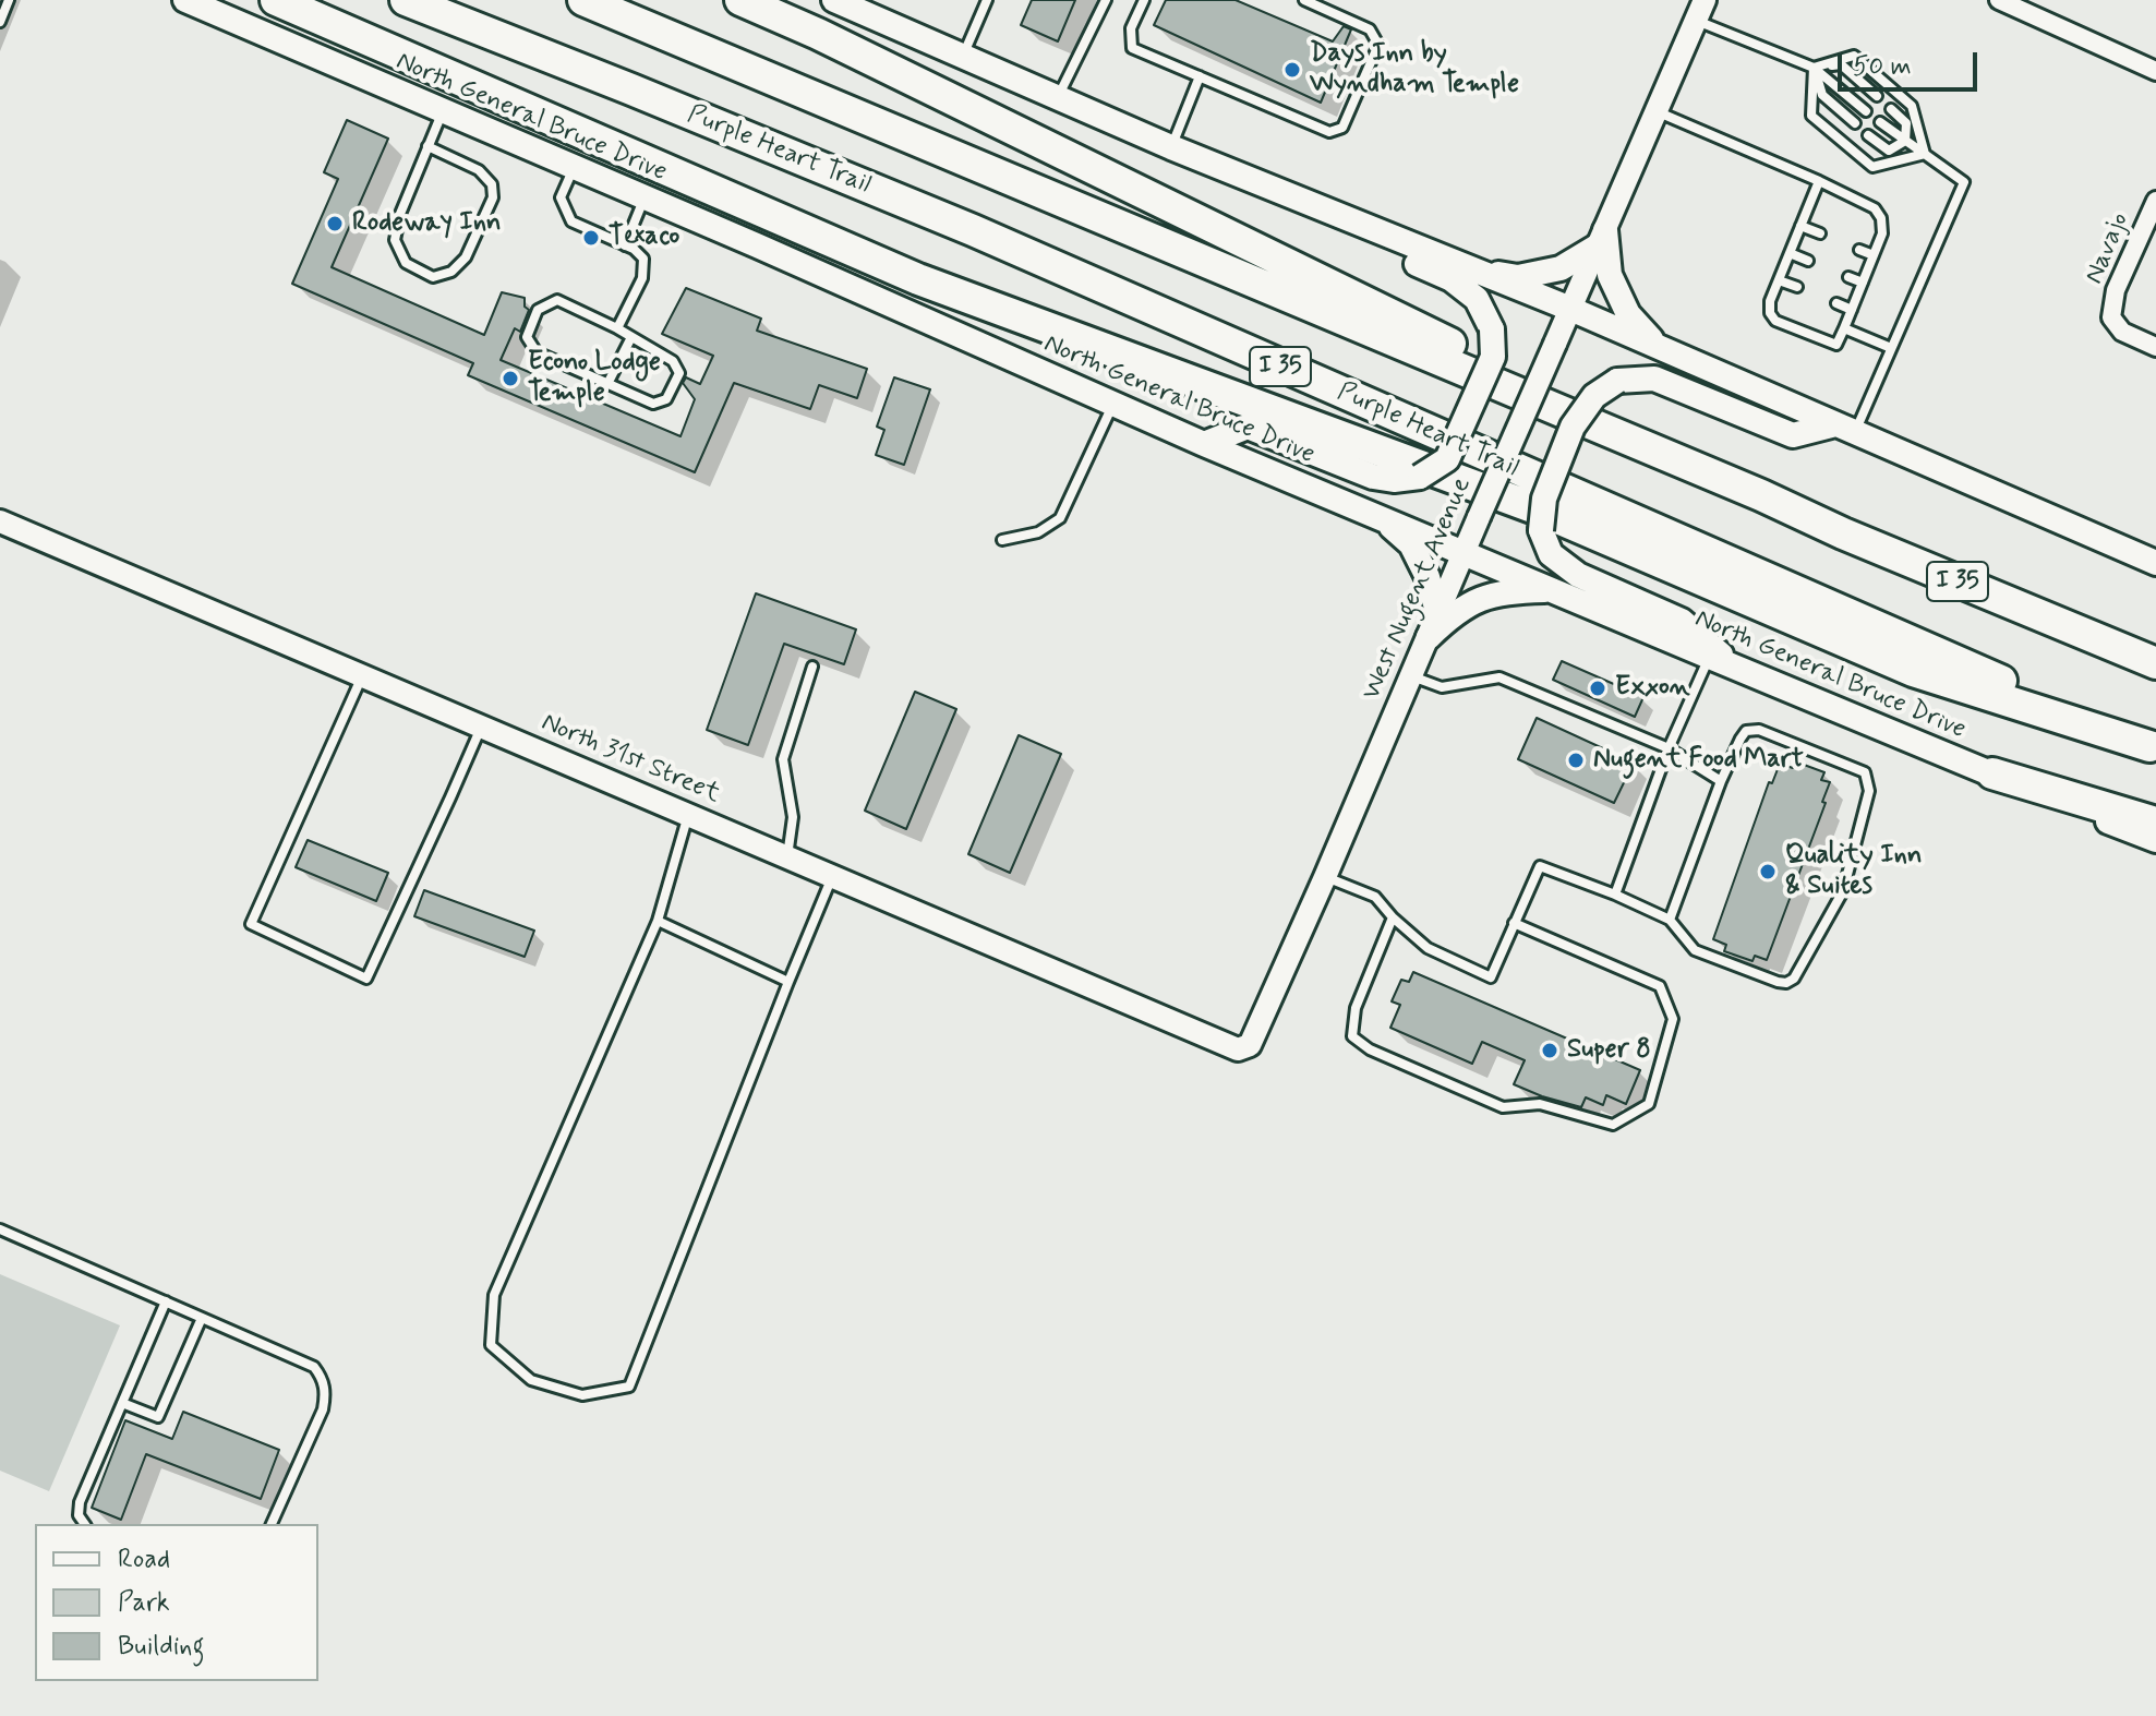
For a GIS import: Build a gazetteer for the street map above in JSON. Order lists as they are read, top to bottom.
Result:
{
  "streets": {
    "highway": ["Purple Heart Trail", "I 35"],
    "main road": ["North General Bruce Drive"],
    "street": ["Navajo", "West Nugent Avenue", "North 31st Street"]
  },
  "crossings": [
    ["North General Bruce Drive", "West Nugent Avenue"],
    ["West Nugent Avenue", "North 31st Street"]
  ],
  "places": [
    "Days Inn by Wyndham Temple",
    "Rodeway Inn",
    "Texaco",
    "Econo Lodge Temple",
    "Exxon",
    "Nugent Food Mart",
    "Quality Inn & Suites",
    "Super 8"
  ],
  "legend": ["Road", "Park", "Building"],
  "scale_bar": "50 m"
}
